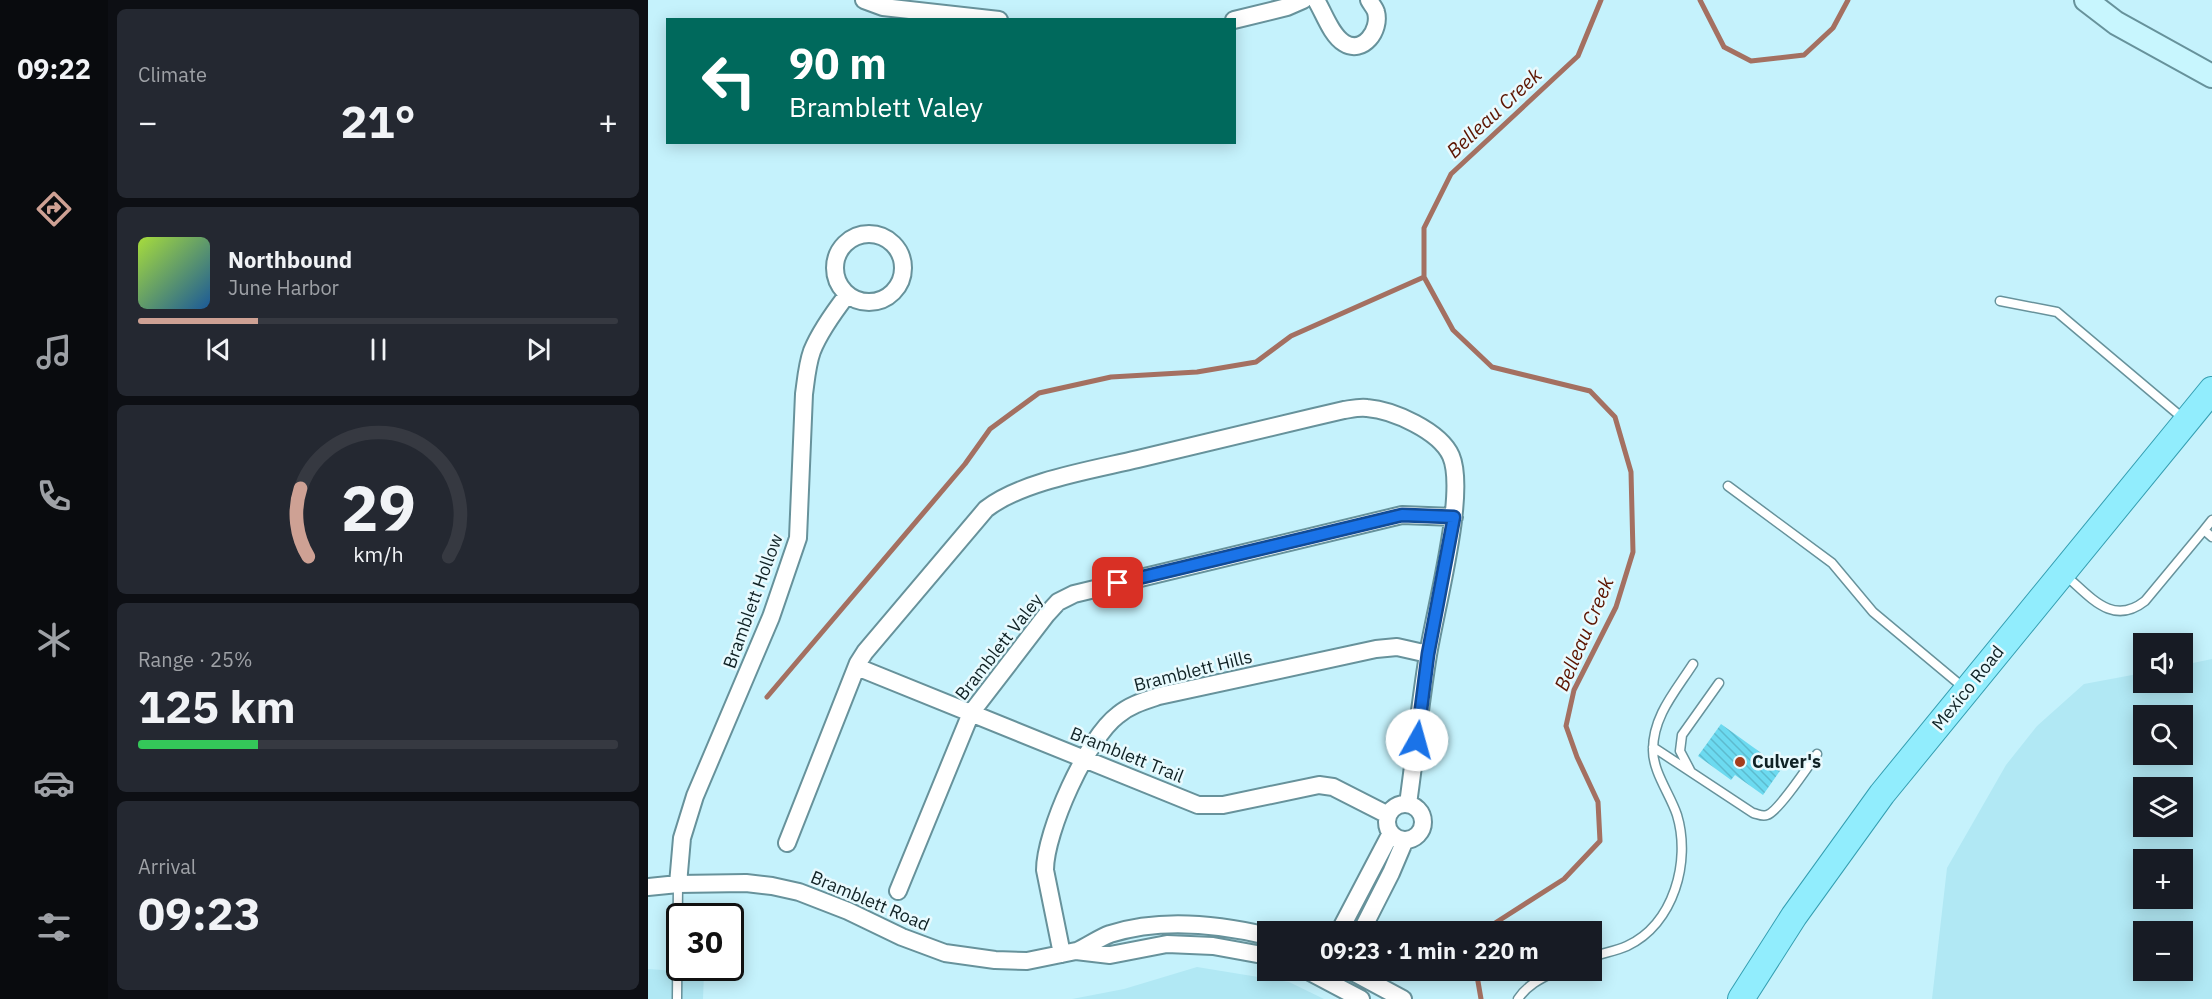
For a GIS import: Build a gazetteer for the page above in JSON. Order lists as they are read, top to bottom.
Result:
{
  "streets": {
    "main road": ["Mexico Road"],
    "street": [
      "Bramblett Hollow",
      "Bramblett Valey",
      "Bramblett Hills",
      "Bramblett Trail",
      "Bramblett Road"
    ]
  },
  "crossings": [
    ["Bramblett Hollow", "Bramblett Road"],
    ["Bramblett Valey", "Bramblett Trail"],
    ["Bramblett Hills", "Bramblett Trail"],
    ["Bramblett Hills", "Bramblett Road"]
  ],
  "water": ["Belleau Creek"],
  "places": ["Culver's"],
  "page": {
    "tabs": "09:22",
    "tile": [
      "Climate",
      ["Range · 25%", "125 km"],
      ["Arrival", "09:23"]
    ],
    "turn": ["90 m", "Bramblett Valey"],
    "heat": ["−", "21°", "+"],
    "song": ["Northbound", "June Harbor"],
    "map_buttons": ["+", "−"],
    "limit": "30",
    "trip": "09:23 · 1 min · 220 m",
    "gauge": ["29", "km/h"]
  }
}
